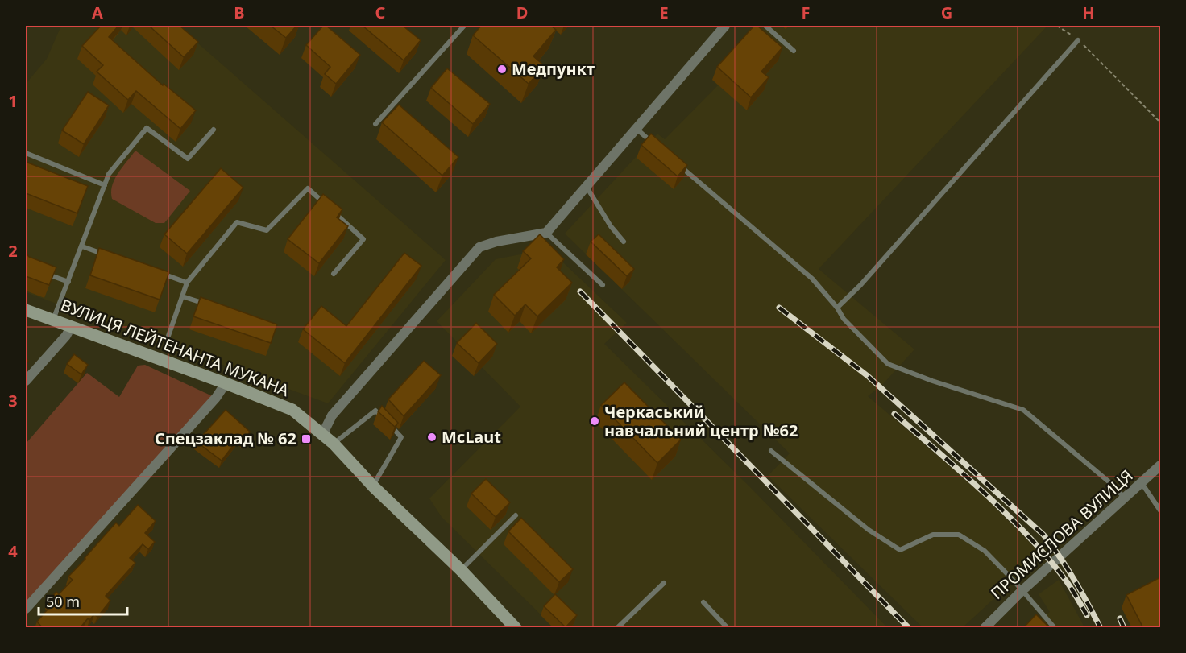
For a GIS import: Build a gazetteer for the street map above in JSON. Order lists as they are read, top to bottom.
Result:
{
  "streets": {
    "main road": ["ВУЛИЦЯ ЛЕЙТЕНАНТА МУКАНА"],
    "street": ["ПРОМИСЛОВА ВУЛИЦЯ"]
  },
  "places": {
    "other": ["Медпункт", "Черкаський навчальний центр №62", "McLaut"],
    "transit": ["Спецзаклад № 62"]
  },
  "scale_bar": "50 m",
  "grid": {
    "columns": [
      "A",
      "B",
      "C",
      "D",
      "E",
      "F",
      "G",
      "H"
    ],
    "rows": [
      "1",
      "2",
      "3",
      "4"
    ]
  }
}
